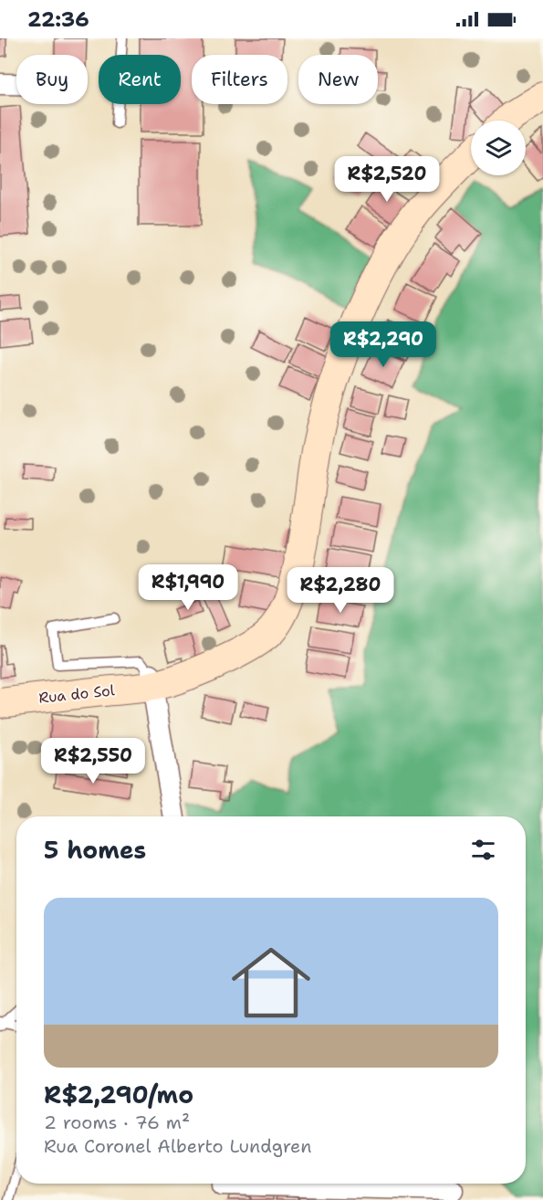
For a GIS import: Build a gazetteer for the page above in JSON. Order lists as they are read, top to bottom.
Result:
{
  "streets": {
    "main road": ["Rua do Sol"]
  },
  "page": {
    "status": "22:36",
    "chip": [
      "Buy",
      "Rent",
      "Filters",
      "New"
    ],
    "price": [
      "R$2,520",
      "R$2,290",
      "R$1,990",
      "R$2,280",
      "R$2,550"
    ],
    "heading": "5 homes",
    "list": [
      {
        "name": "R$2,290/mo",
        "note": "2 rooms · 76 m² · Rua Coronel Alberto Lundgren"
      }
    ]
  }
}
